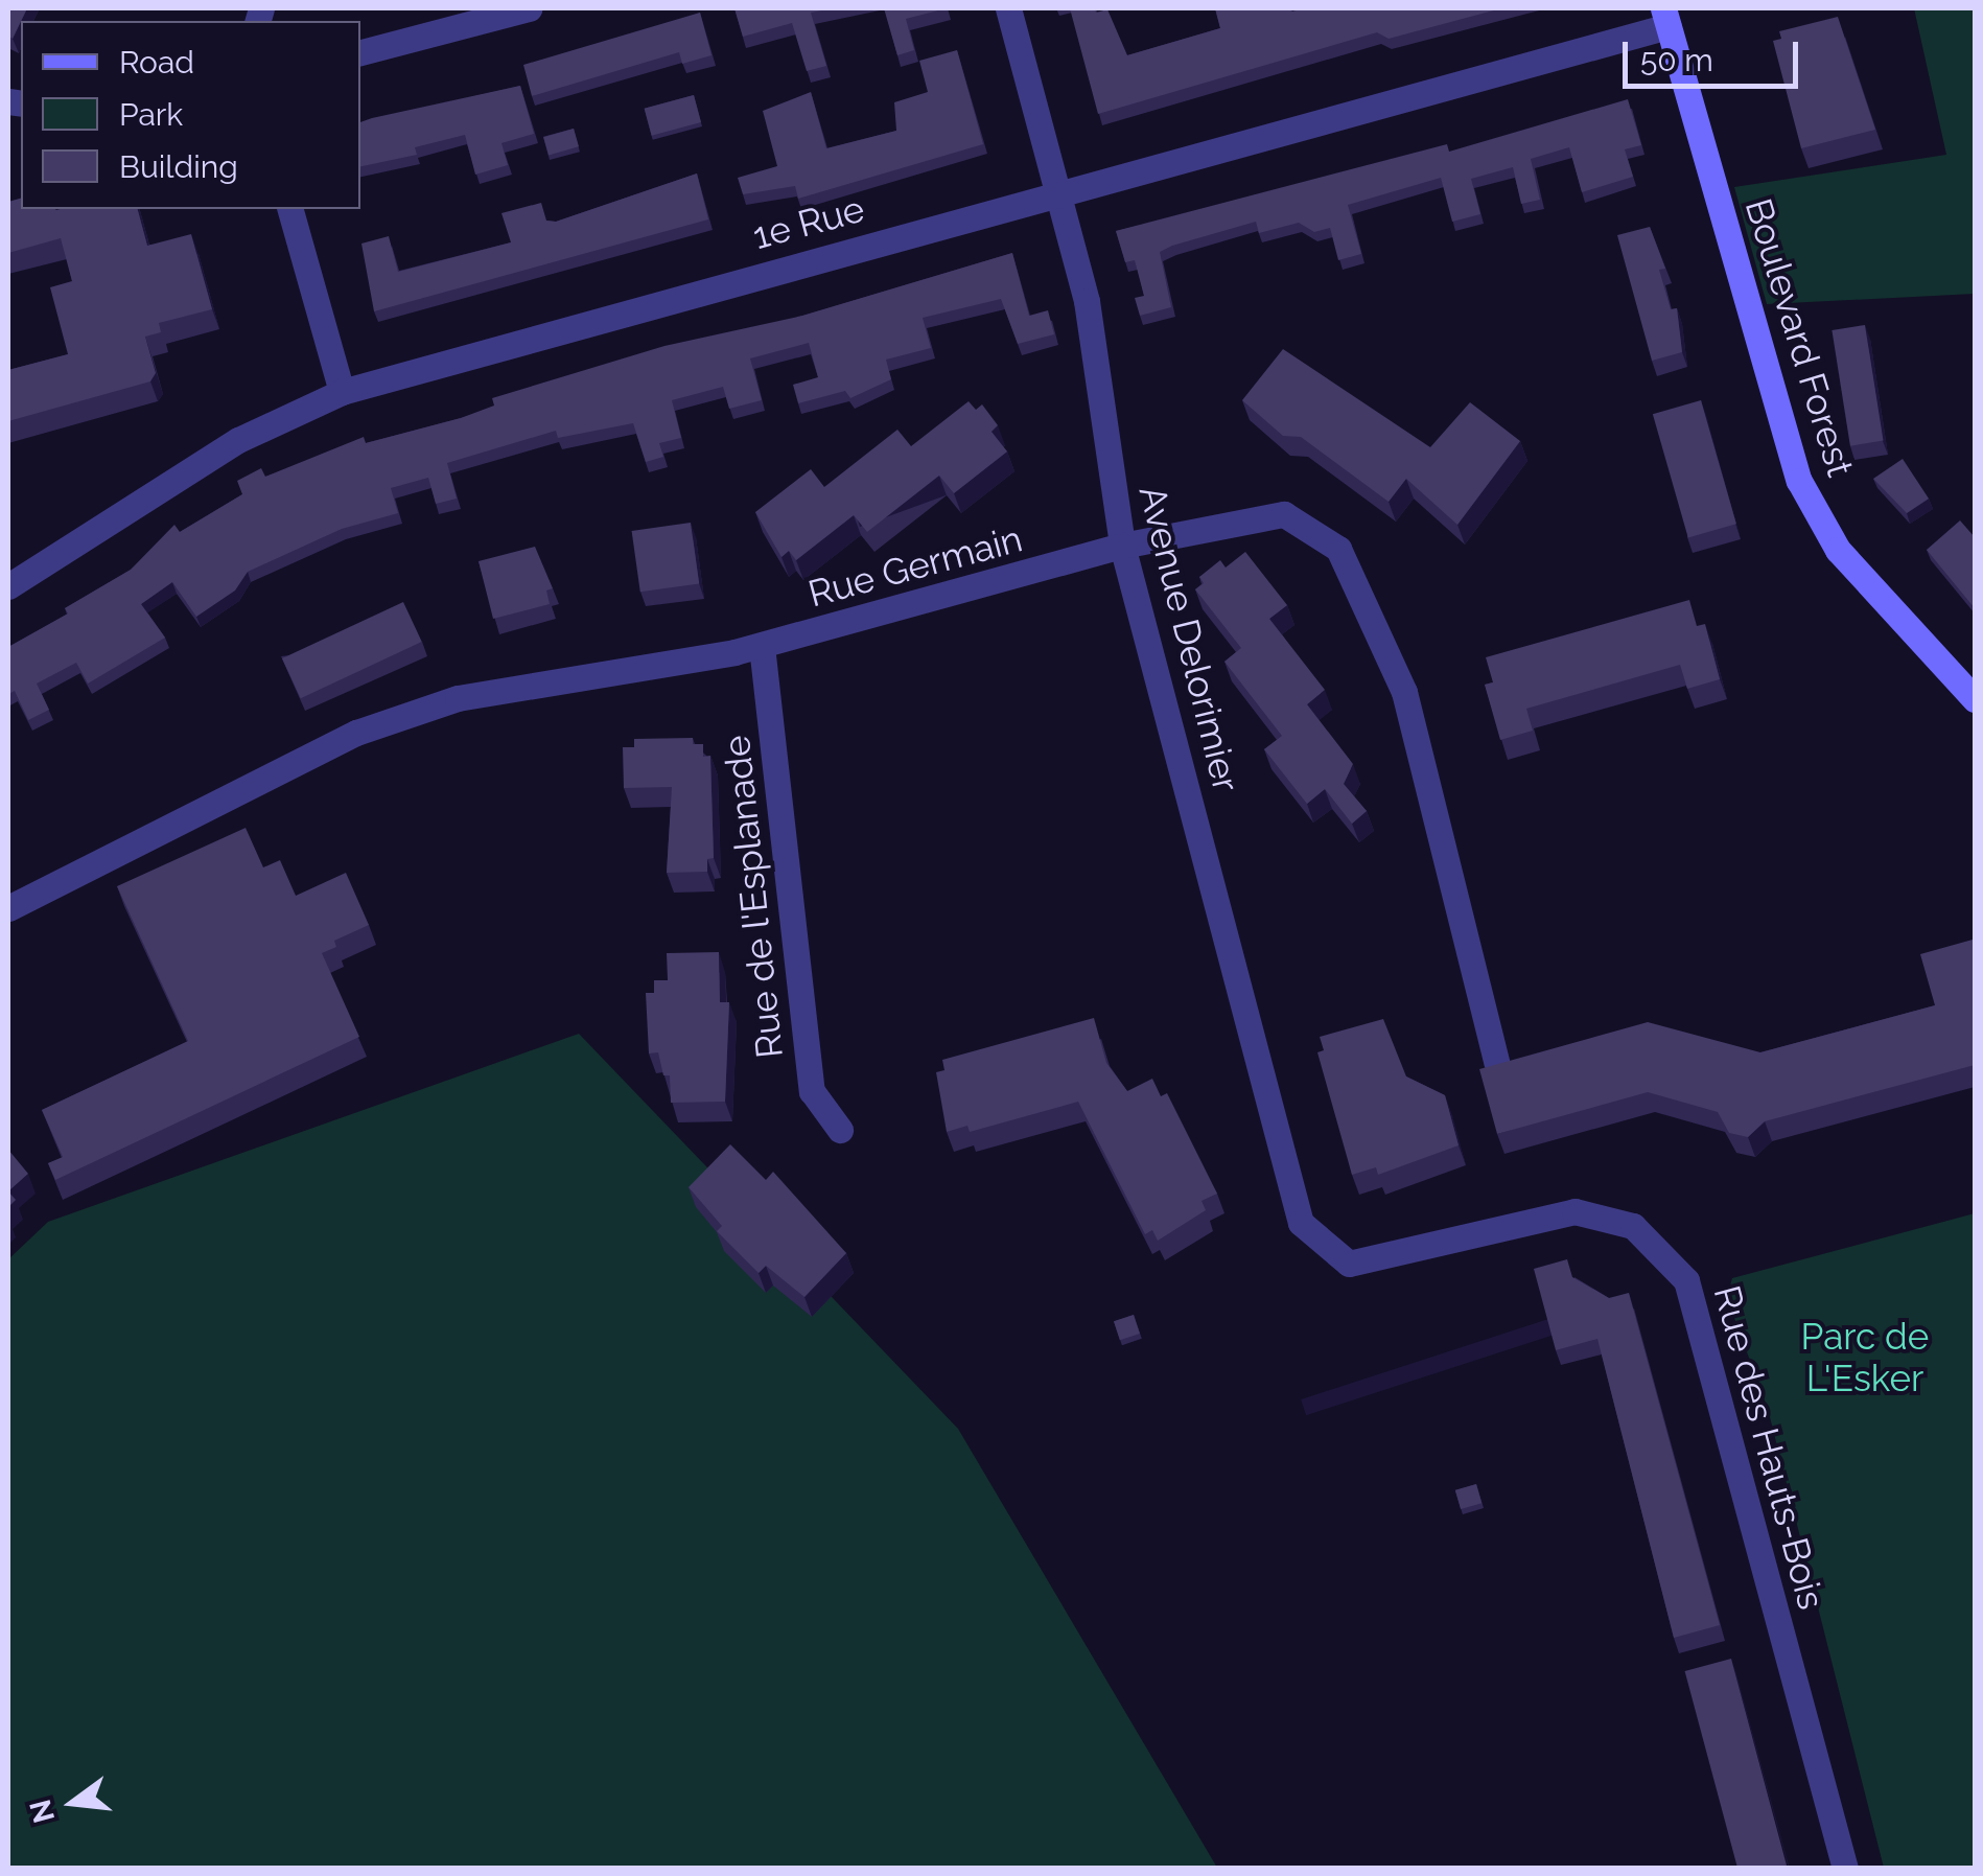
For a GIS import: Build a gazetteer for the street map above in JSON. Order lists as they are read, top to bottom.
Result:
{
  "streets": {
    "street": [
      "1e Rue",
      "Boulevard Forest",
      "Rue Germain",
      "Avenue Delorimier",
      "Rue de l'Esplanade",
      "Rue des Hauts-Bois"
    ]
  },
  "crossings": [
    ["1e Rue", "Boulevard Forest"],
    ["1e Rue", "Avenue Delorimier"],
    ["Rue Germain", "Avenue Delorimier"],
    ["Rue Germain", "Rue de l'Esplanade"],
    ["Avenue Delorimier", "Rue des Hauts-Bois"]
  ],
  "parks": ["Parc de L'Esker"],
  "legend": ["Road", "Park", "Building"],
  "scale_bar": "50 m",
  "north": "left"
}
